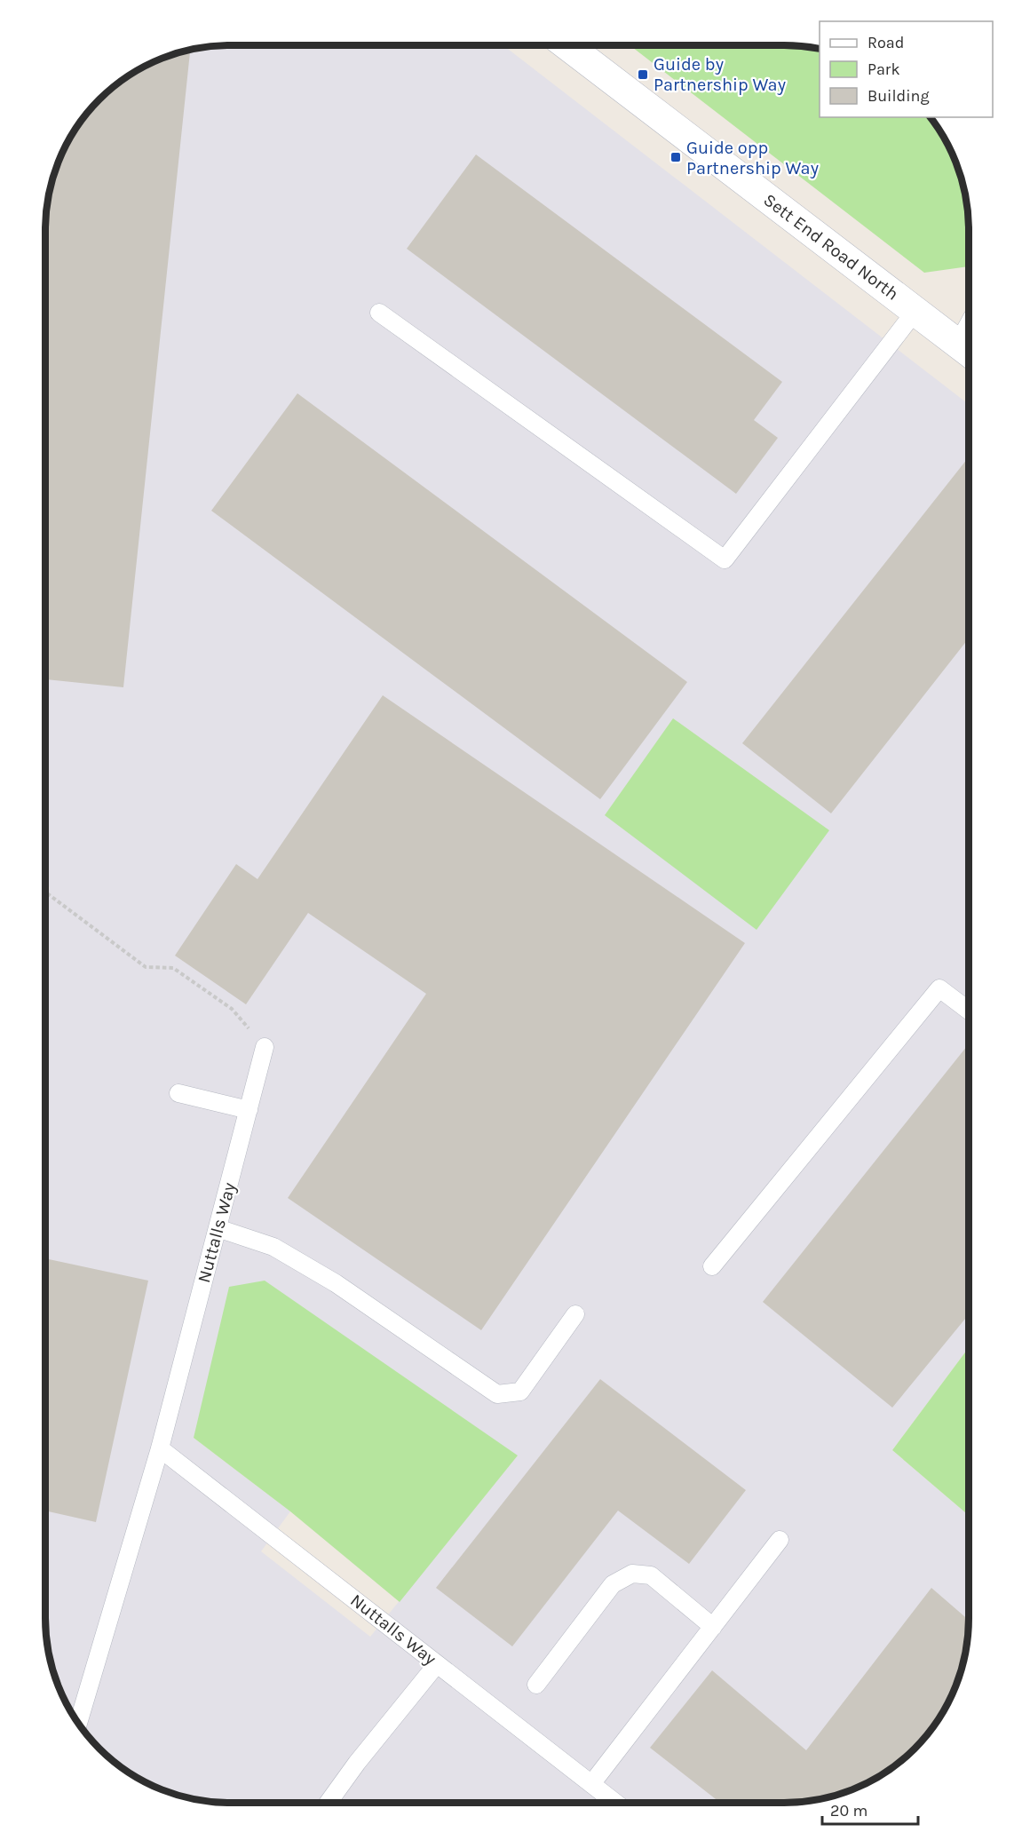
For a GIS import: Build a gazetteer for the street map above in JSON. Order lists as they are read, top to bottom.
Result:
{
  "streets": {
    "street": ["Sett End Road North"],
    "lane": ["Nuttalls Way"]
  },
  "places": {
    "transit": ["Guide by Partnership Way", "Guide opp Partnership Way"]
  },
  "legend": ["Road", "Park", "Building"],
  "scale_bar": "20 m"
}
